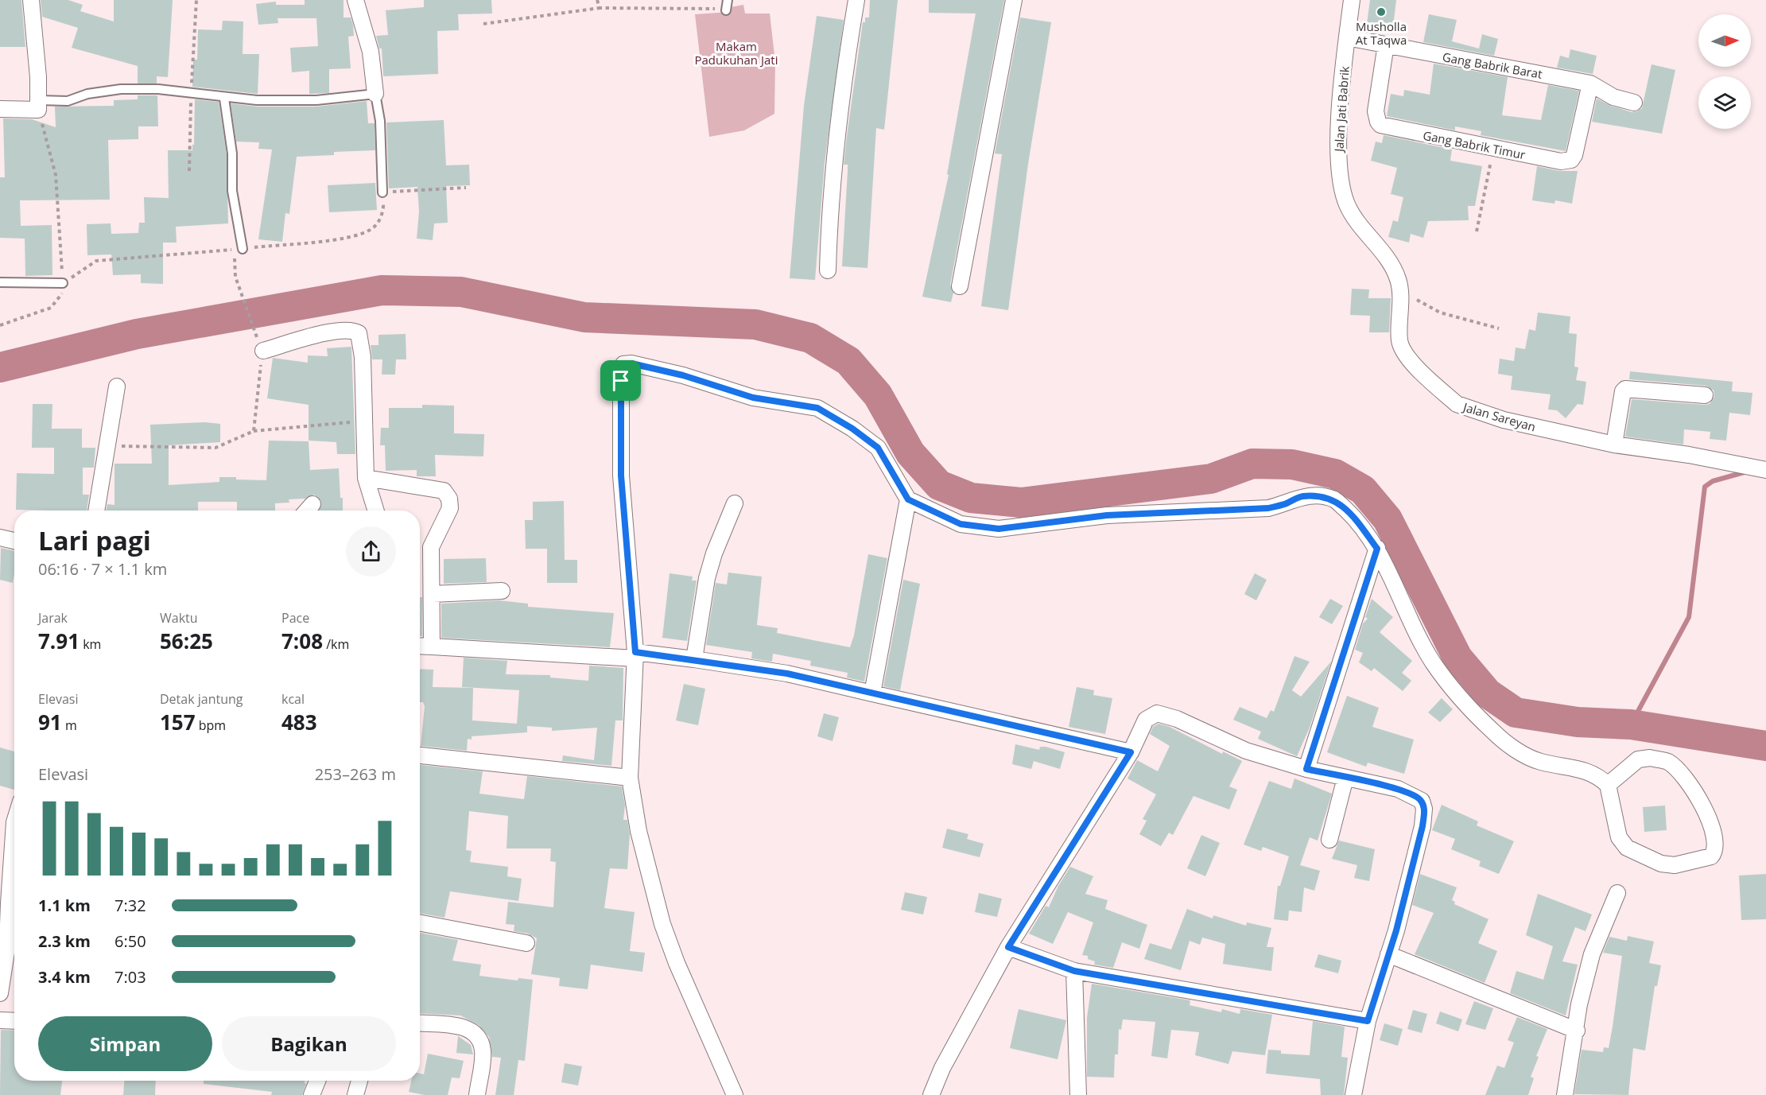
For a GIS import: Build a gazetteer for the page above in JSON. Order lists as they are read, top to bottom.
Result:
{
  "streets": {
    "street": [
      "Gang Babrik Barat",
      "Jalan Jati Babrik",
      "Gang Babrik Timur",
      "Jalan Sareyan"
    ]
  },
  "crossings": [
    ["Gang Babrik Barat", "Jalan Jati Babrik"],
    ["Gang Babrik Barat", "Gang Babrik Timur"],
    ["Jalan Jati Babrik", "Jalan Sareyan"]
  ],
  "parks": ["Makam Padukuhan Jati"],
  "places": ["Musholla At Taqwa"],
  "north": "right",
  "page": {
    "heading": ["Lari pagi", "06:16 · 7 × 1.1 km"],
    "stats": [
      ["Jarak", "7.91 km"],
      ["Waktu", "56:25"],
      ["Pace", "7:08 /km"],
      ["Elevasi", "91 m"],
      ["Detak jantung", "157 bpm"],
      ["kcal", "483"]
    ],
    "chart": ["Elevasi", "253–263 m"],
    "list": [
      {
        "name": "1.1 km",
        "note": "7:32"
      },
      {
        "name": "2.3 km",
        "note": "6:50"
      },
      {
        "name": "3.4 km",
        "note": "7:03"
      }
    ],
    "buttons": ["Simpan", "Bagikan"]
  }
}
